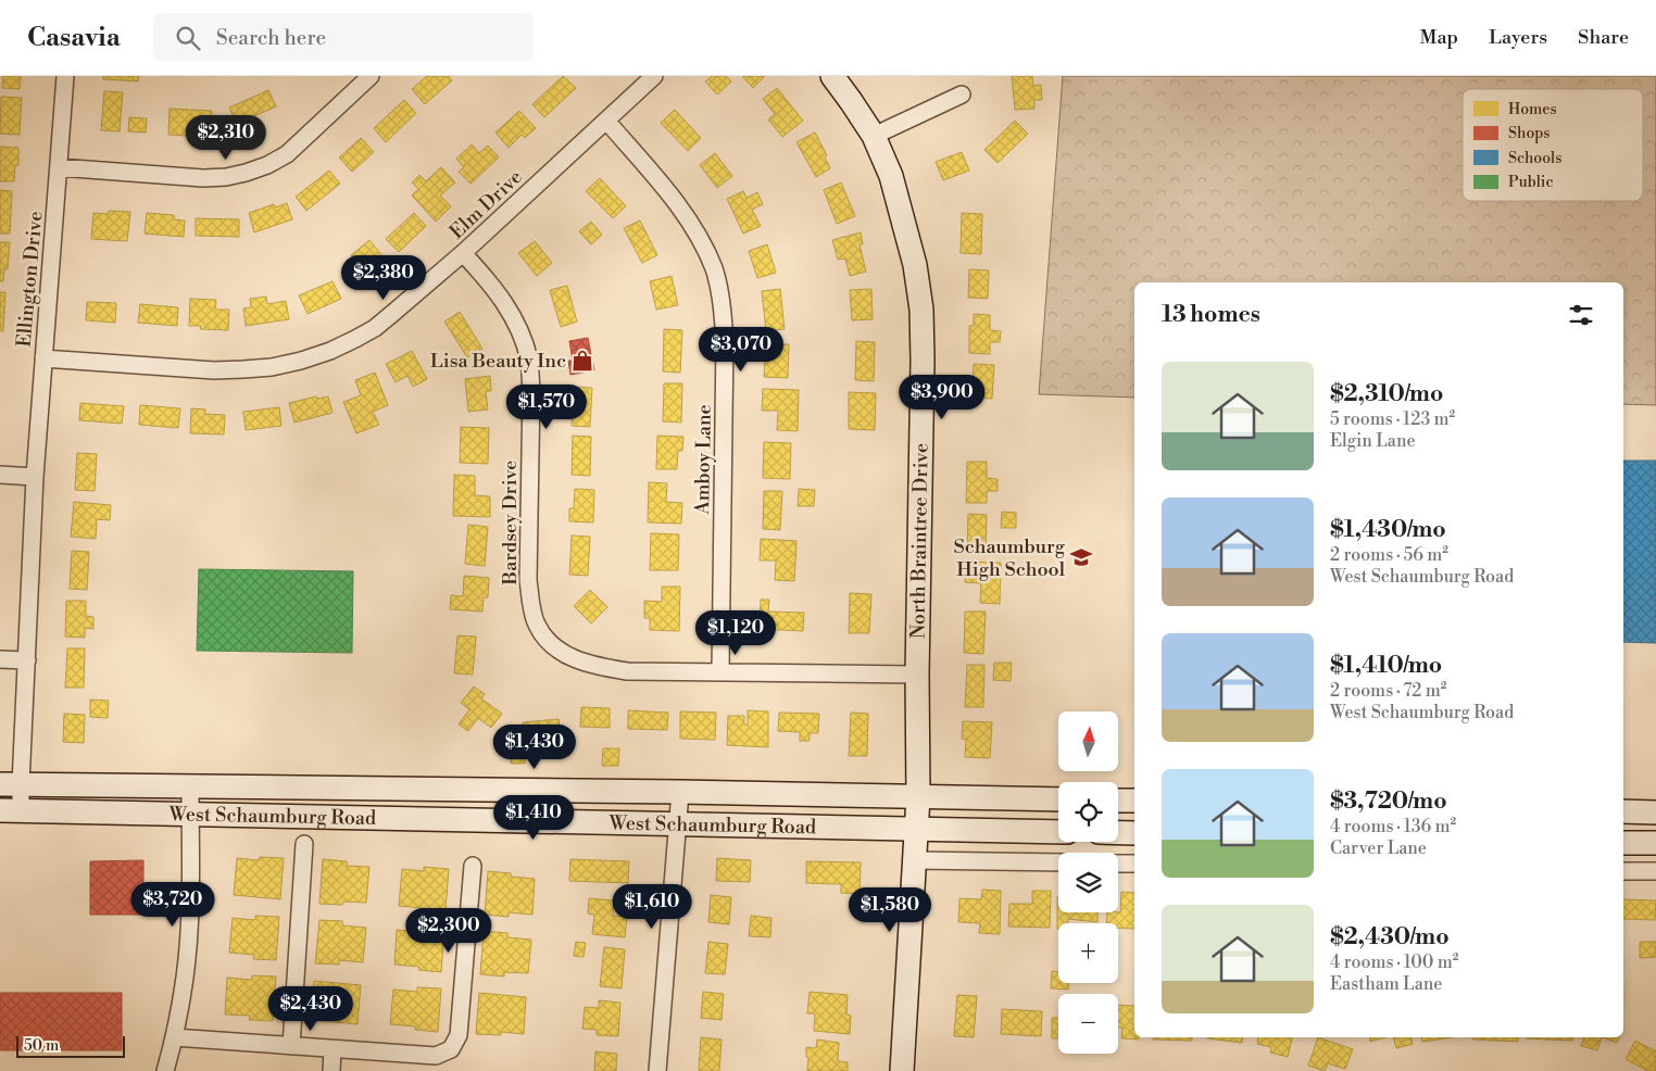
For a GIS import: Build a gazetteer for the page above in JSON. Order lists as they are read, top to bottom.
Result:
{
  "streets": {
    "main road": ["North Braintree Drive", "West Schaumburg Road"],
    "street": [
      "Elm Drive",
      "Ellington Drive",
      "Amboy Lane",
      "Bardsey Drive"
    ]
  },
  "crossings": [
    ["Elm Drive", "Ellington Drive"],
    ["Elm Drive", "Amboy Lane"],
    ["Elm Drive", "Bardsey Drive"],
    ["Ellington Drive", "West Schaumburg Road"],
    ["Amboy Lane", "Bardsey Drive"],
    ["North Braintree Drive", "West Schaumburg Road"]
  ],
  "places": {
    "shop": ["Lisa Beauty Inc"],
    "school or university": ["Schaumburg High School"]
  },
  "legend": [
    "Homes",
    "Shops",
    "Schools",
    "Public"
  ],
  "scale_bar": "50 m",
  "north": "top",
  "page": {
    "header": "Casavia",
    "search": "Search here",
    "nav": ["Map", "Layers", "Share"],
    "price": [
      "$2,310",
      "$2,380",
      "$3,070",
      "$3,900",
      "$1,570",
      "$1,120",
      "$1,430",
      "$1,410",
      "$3,720",
      "$1,610",
      "$1,580",
      "$2,300",
      "$2,430"
    ],
    "heading": "13 homes",
    "list": [
      {
        "name": "$2,310/mo",
        "note": "5 rooms · 123 m² · Elgin Lane"
      },
      {
        "name": "$1,430/mo",
        "note": "2 rooms · 56 m² · West Schaumburg Road"
      },
      {
        "name": "$1,410/mo",
        "note": "2 rooms · 72 m² · West Schaumburg Road"
      },
      {
        "name": "$3,720/mo",
        "note": "4 rooms · 136 m² · Carver Lane"
      },
      {
        "name": "$2,430/mo",
        "note": "4 rooms · 100 m² · Eastham Lane"
      }
    ],
    "map_buttons": ["+", "−"],
    "scale": "50 m"
  }
}
